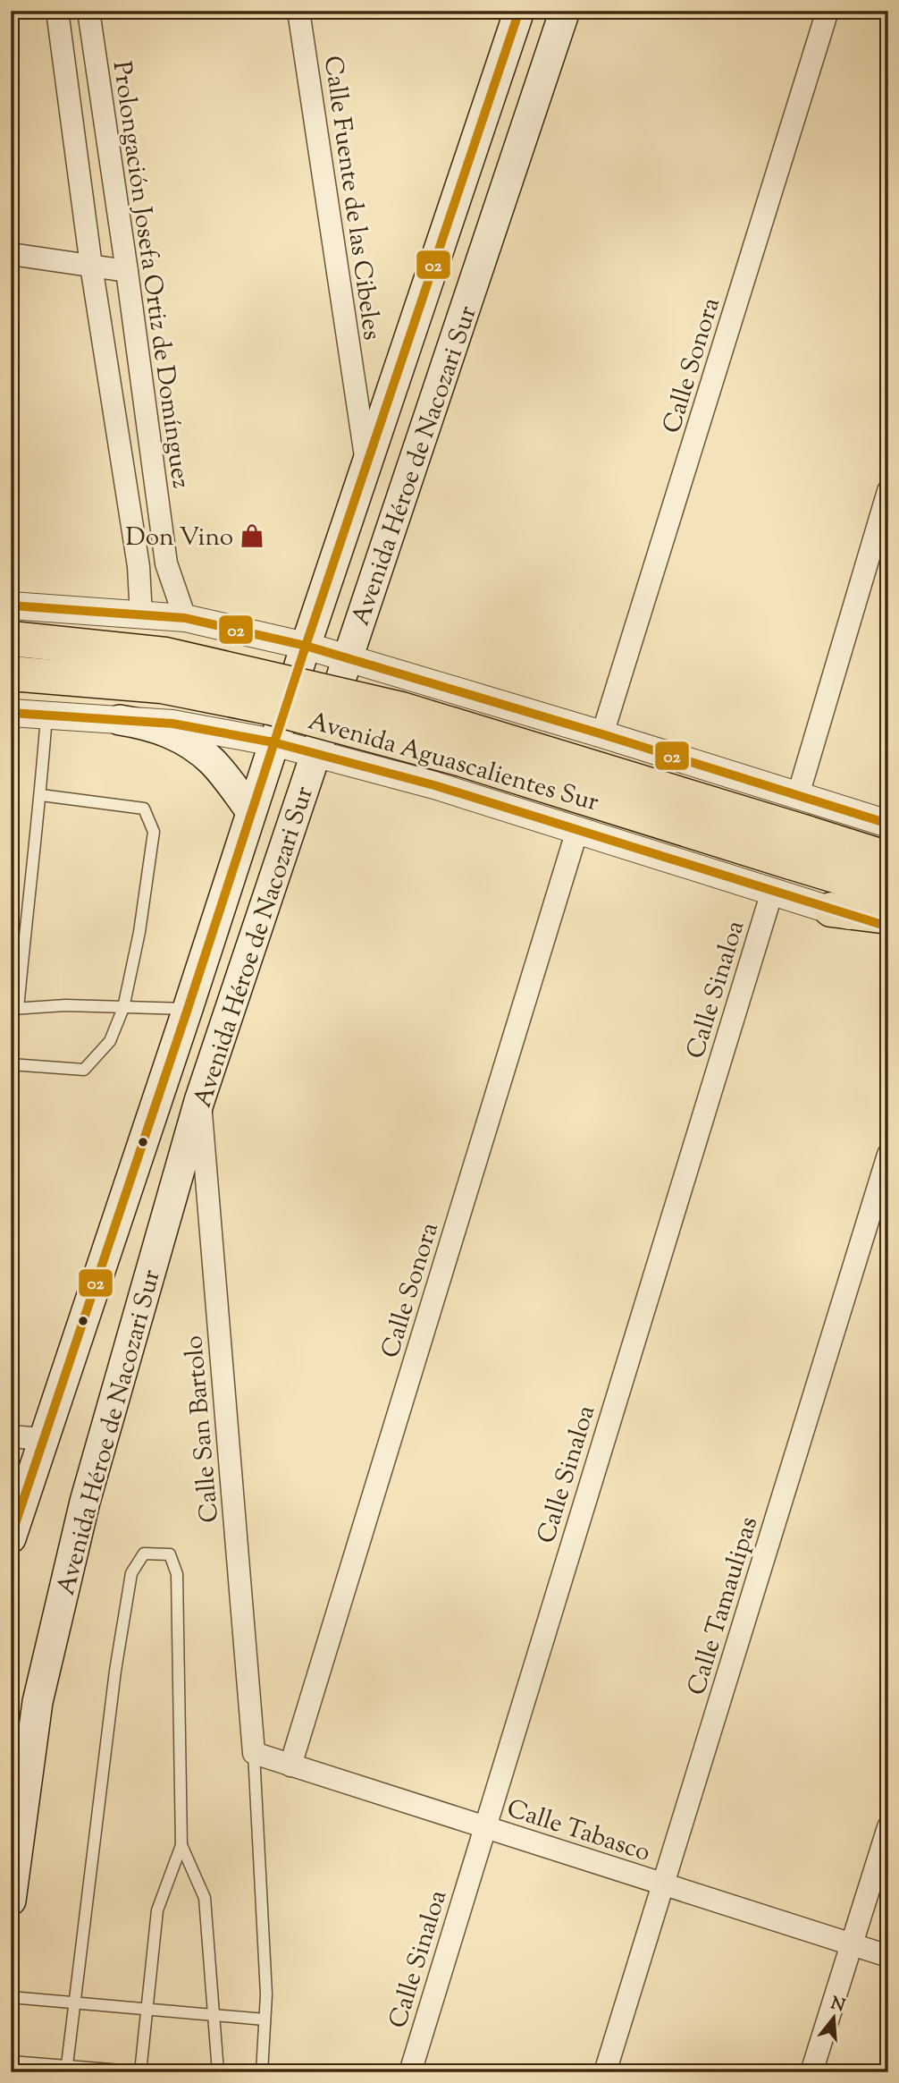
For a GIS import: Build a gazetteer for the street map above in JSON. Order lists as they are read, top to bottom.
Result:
{
  "streets": {
    "main road": ["Avenida Héroe de Nacozari Sur", "Avenida Aguascalientes Sur"],
    "street": [
      "Calle Fuente de las Cibeles",
      "Prolongación Josefa Ortiz de Domínguez",
      "Calle Sonora",
      "Calle Sinaloa",
      "Calle San Bartolo",
      "Calle Tamaulipas",
      "Calle Tabasco"
    ]
  },
  "crossings": [
    ["Calle Fuente de las Cibeles", "Avenida Héroe de Nacozari Sur"],
    ["Calle Sonora", "Avenida Aguascalientes Sur"],
    ["Calle Sonora", "Calle Tabasco"],
    ["Avenida Héroe de Nacozari Sur", "Avenida Aguascalientes Sur"],
    ["Avenida Héroe de Nacozari Sur", "Calle San Bartolo"],
    ["Avenida Aguascalientes Sur", "Calle Sinaloa"],
    ["Calle Sinaloa", "Calle Tabasco"],
    ["Calle San Bartolo", "Calle Tabasco"],
    ["Calle Tamaulipas", "Calle Tabasco"]
  ],
  "places": {
    "shop": ["Don Vino"]
  },
  "lines": ["transit line 02"],
  "north": "top"
}
